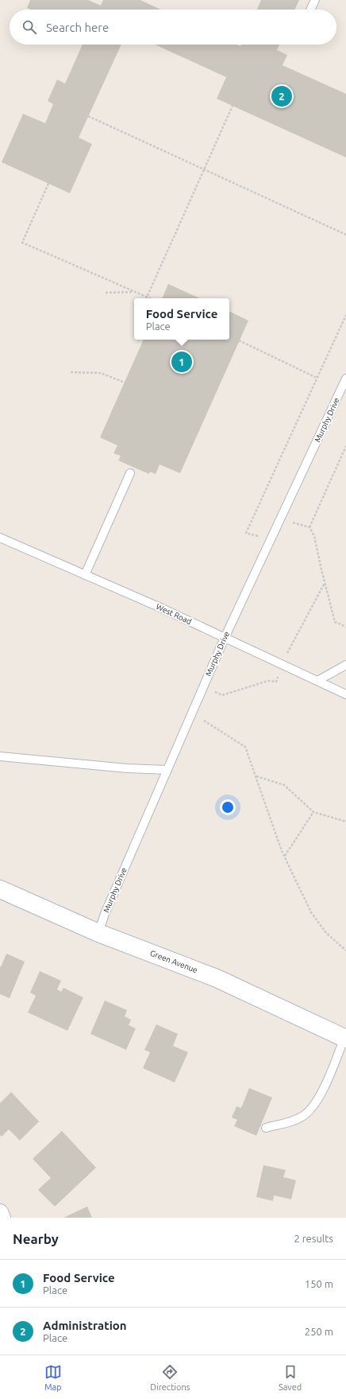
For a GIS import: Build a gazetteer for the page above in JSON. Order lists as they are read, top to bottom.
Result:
{
  "streets": {
    "street": ["Green Avenue"],
    "lane": ["Murphy Drive", "West Road"]
  },
  "crossings": [
    ["Murphy Drive", "West Road"],
    ["Murphy Drive", "Green Avenue"]
  ],
  "page": {
    "search": "Search here",
    "pins": ["2", "1"],
    "popup": ["Food Service", "Place"],
    "heading": ["Nearby", "2 results"],
    "list": [
      {
        "mark": "1",
        "name": "Food Service",
        "note": "Place",
        "value": "150 m"
      },
      {
        "mark": "2",
        "name": "Administration",
        "note": "Place",
        "value": "250 m"
      }
    ],
    "nav": ["Map", "Directions", "Saved"]
  }
}
